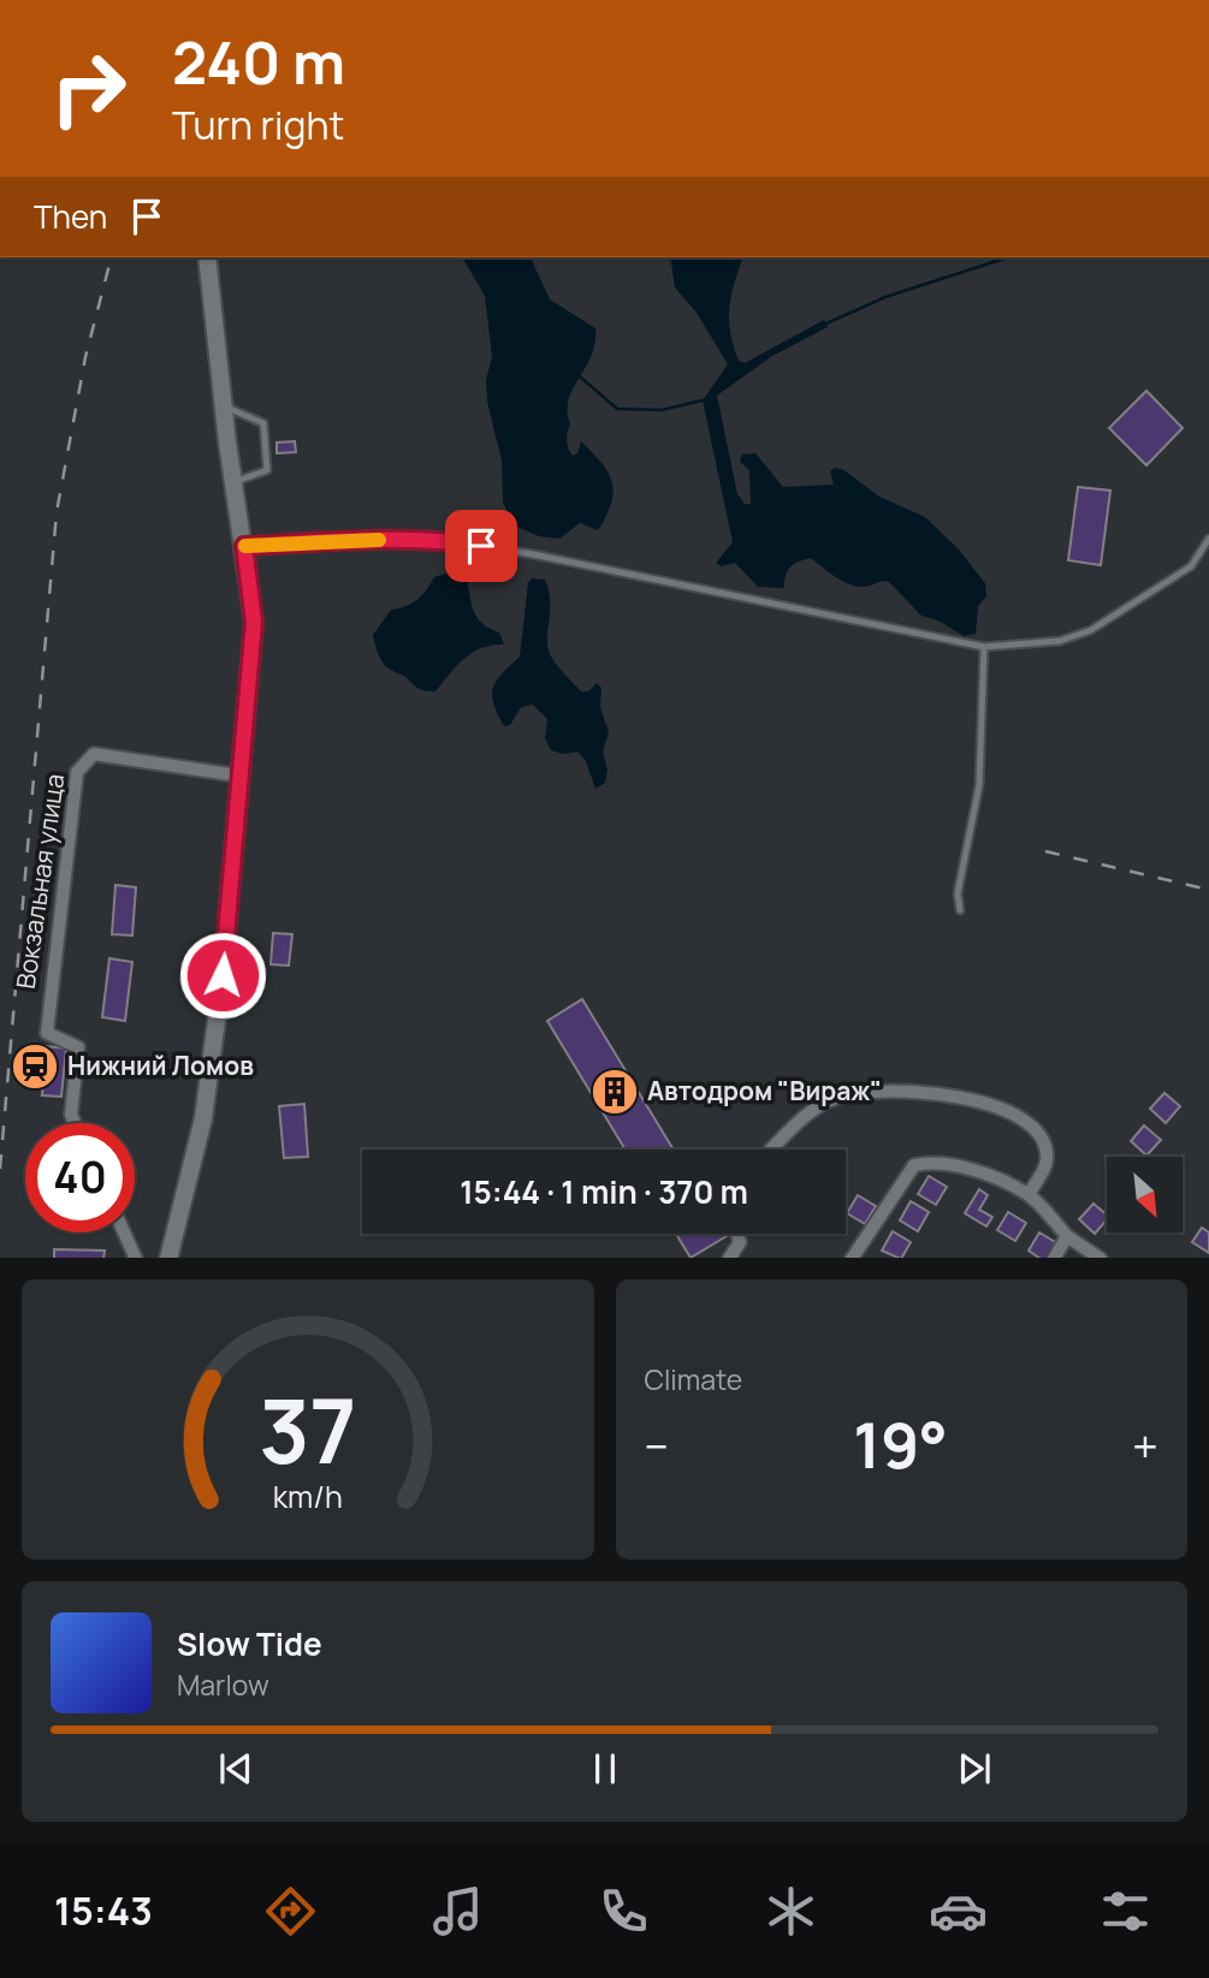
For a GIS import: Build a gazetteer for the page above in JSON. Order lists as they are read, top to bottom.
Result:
{
  "streets": {
    "street": ["Вокзальная улица"]
  },
  "places": {
    "station": ["Нижний Ломов"],
    "building": ["Автодром \"Вираж\""]
  },
  "north": "bottom right",
  "page": {
    "turn": ["240 m", "Turn right"],
    "then": "Then",
    "limit": "40",
    "trip": "15:44 · 1 min · 370 m",
    "tile": "Climate",
    "heat": ["−", "19°", "+"],
    "song": ["Slow Tide", "Marlow"],
    "tabs": "15:43",
    "gauge": ["37", "km/h"]
  }
}
